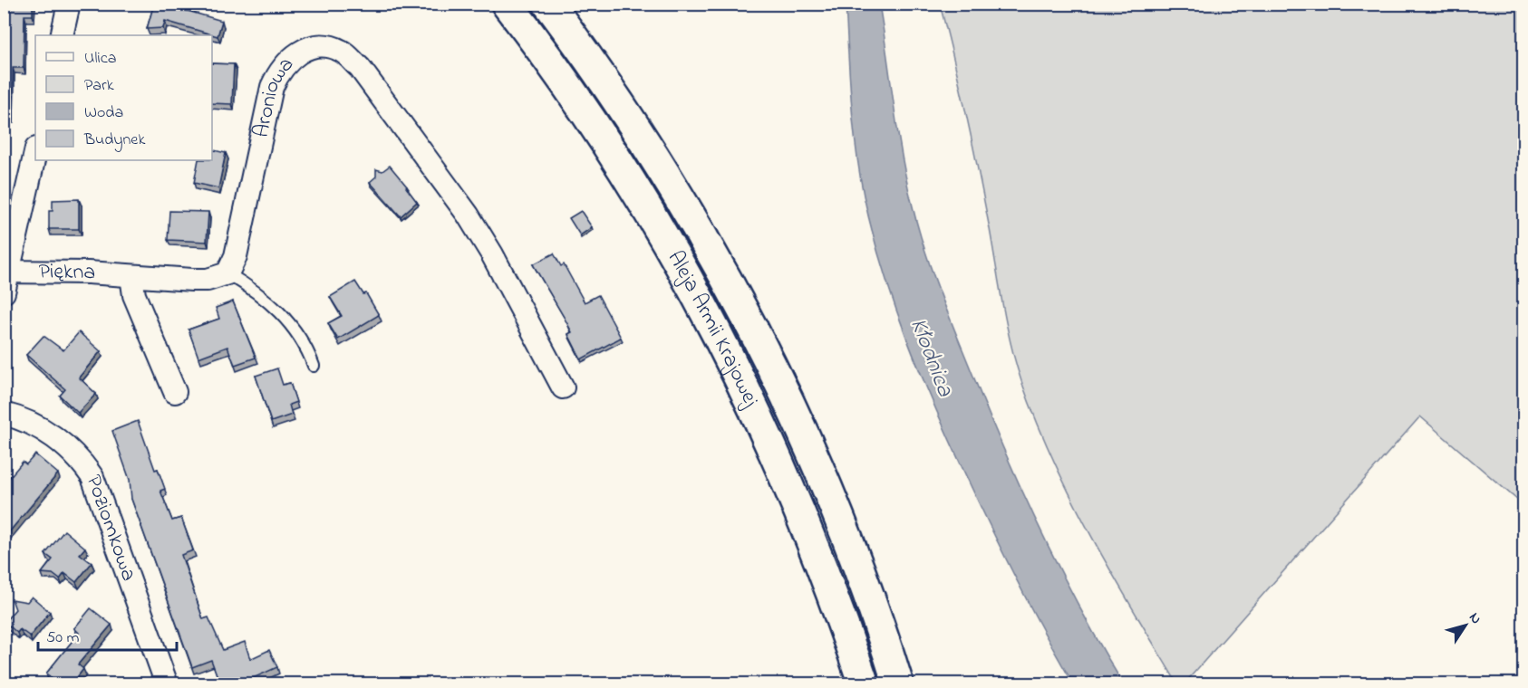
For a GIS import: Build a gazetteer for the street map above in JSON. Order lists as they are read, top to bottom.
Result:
{
  "streets": {
    "main road": ["Aleja Armii Krajowej"],
    "street": ["Aroniowa", "Piękna", "Poziomkowa"]
  },
  "water": ["Kłodnica"],
  "legend": [
    "Ulica",
    "Park",
    "Woda",
    "Budynek"
  ],
  "scale_bar": "50 m",
  "north": "top right"
}
